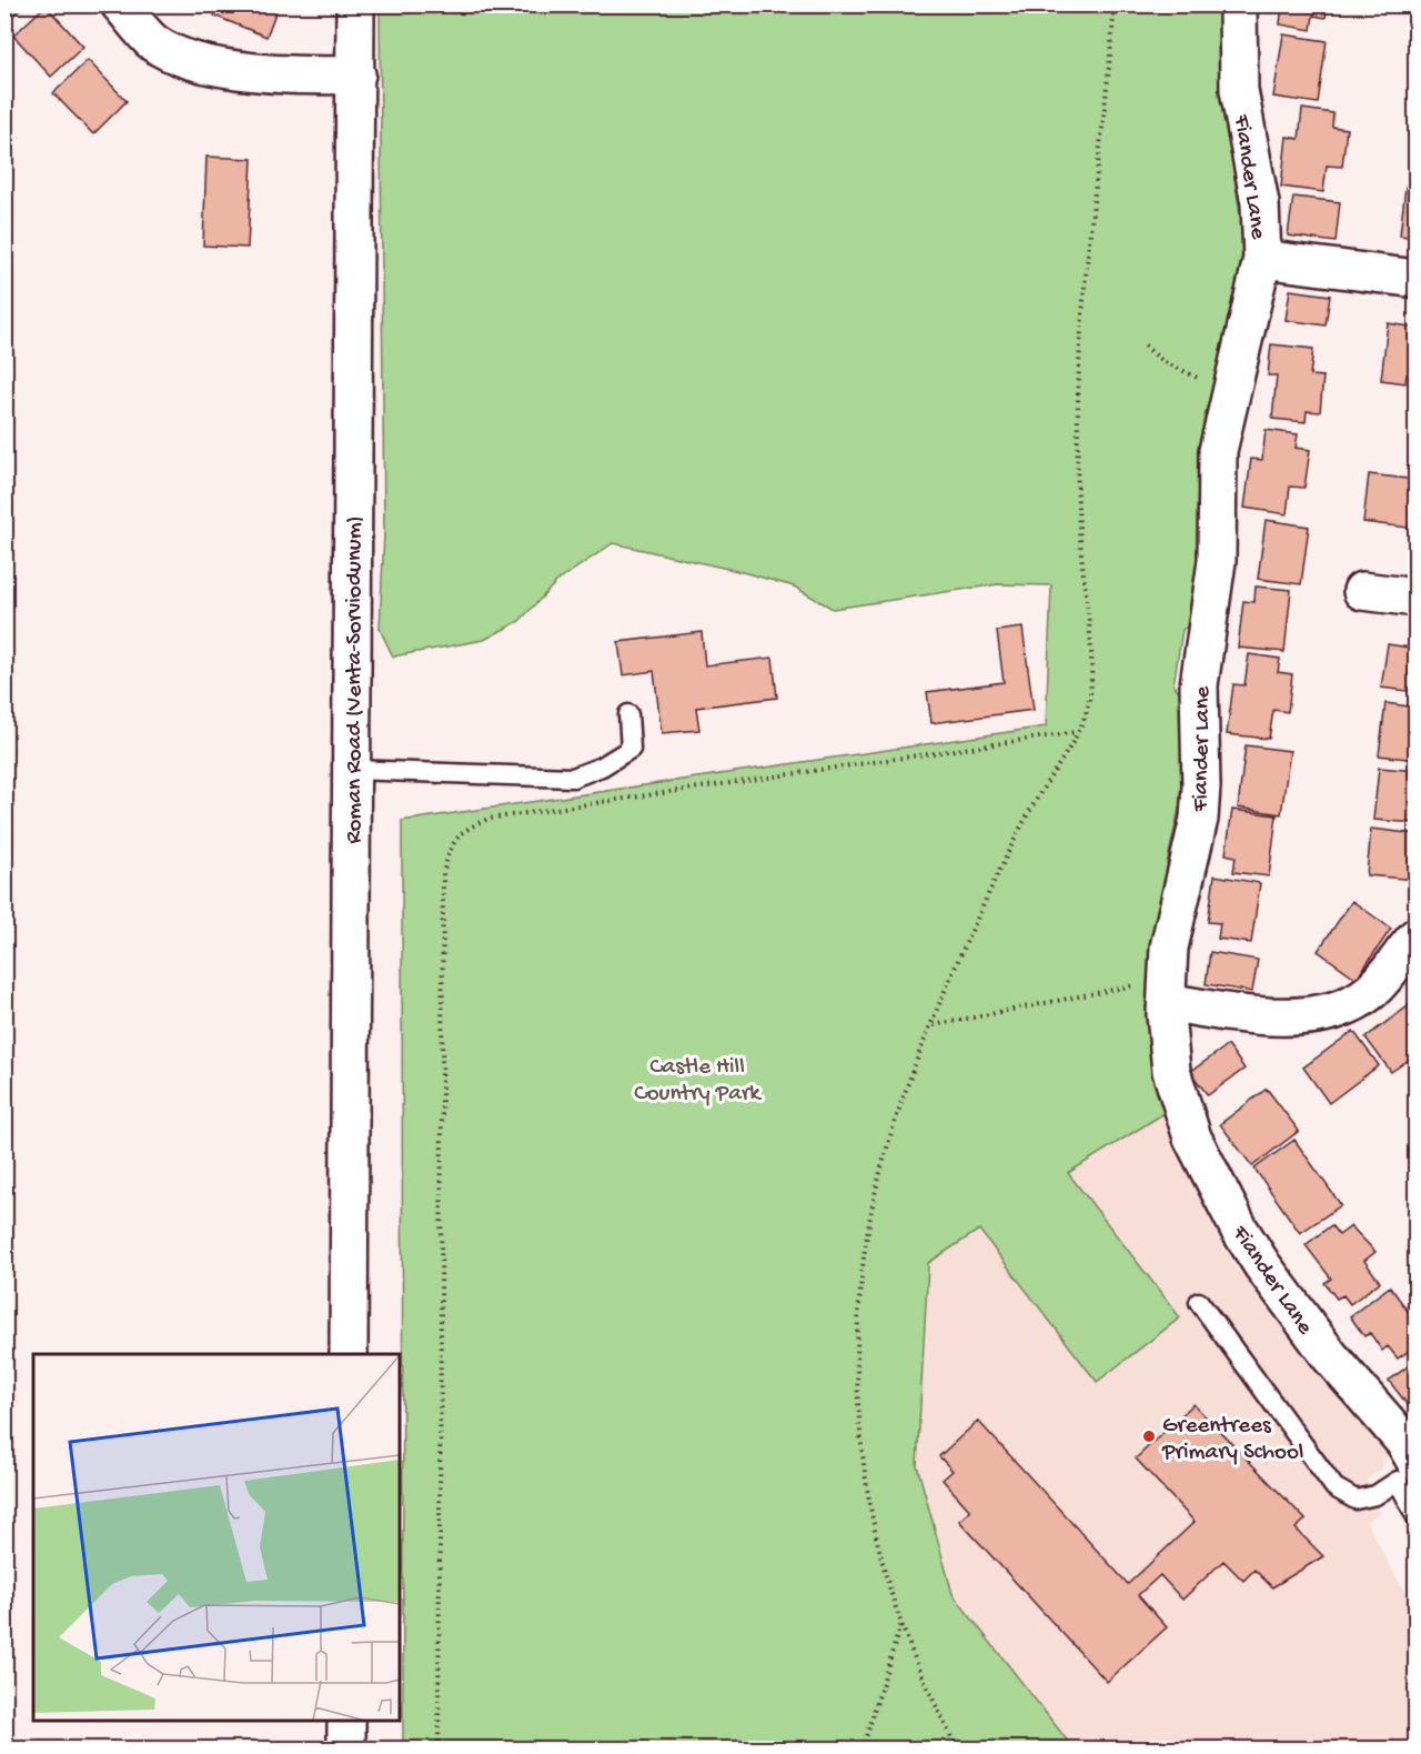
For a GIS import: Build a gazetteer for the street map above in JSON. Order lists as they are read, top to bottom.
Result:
{
  "streets": {
    "street": ["Fiander Lane", "Roman Road (Venta-Sorviodunum)"]
  },
  "parks": ["Castle Hill Country Park"],
  "places": ["Greentrees Primary School"]
}
